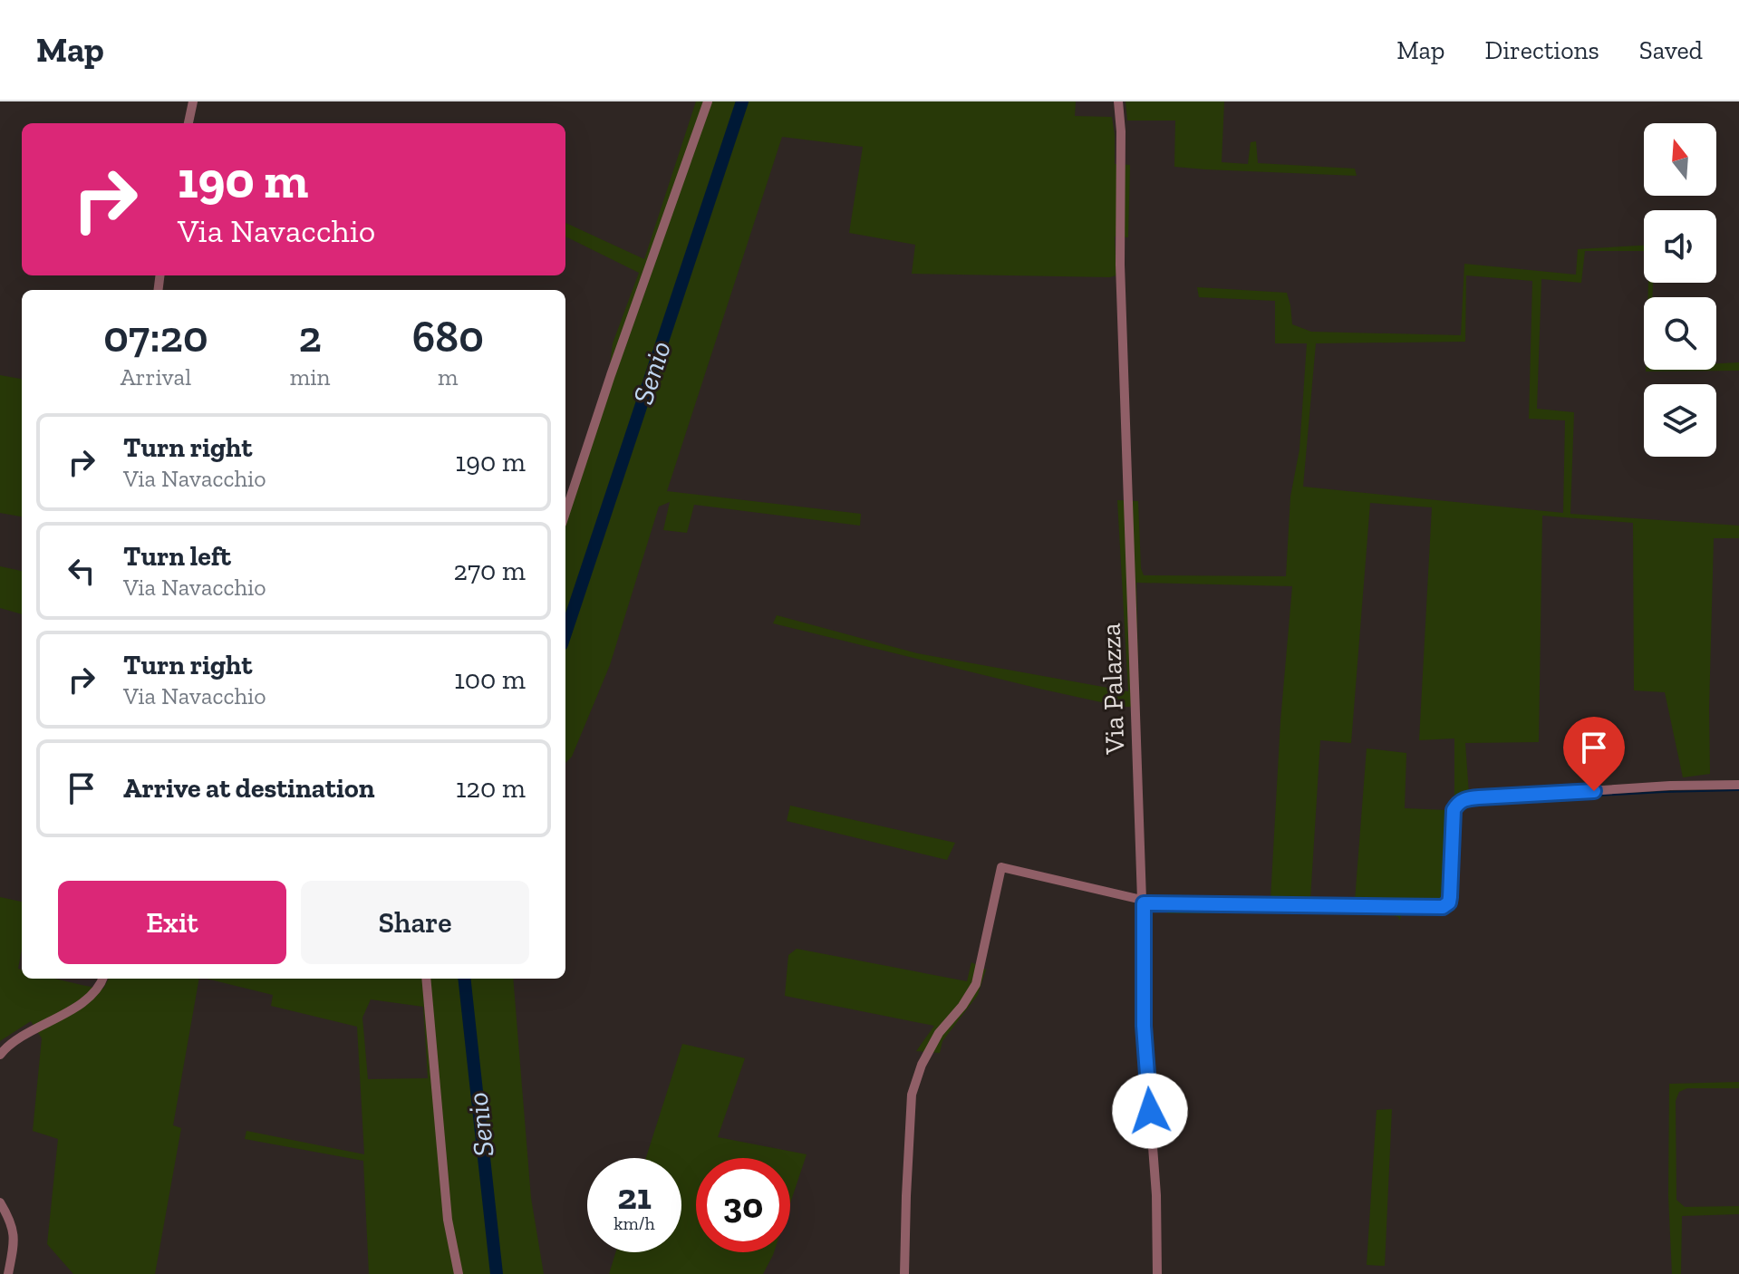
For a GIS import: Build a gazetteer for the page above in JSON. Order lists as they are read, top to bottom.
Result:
{
  "streets": {
    "street": ["Via Palazza"]
  },
  "water": ["Senio"],
  "north": "top",
  "page": {
    "header": "Map",
    "nav": ["Map", "Directions", "Saved"],
    "turn": ["190 m", "Via Navacchio"],
    "eta": [
      "07:20",
      "Arrival",
      "2",
      "min",
      "680",
      "m"
    ],
    "list": [
      {
        "name": "Turn right",
        "note": "Via Navacchio",
        "value": "190 m"
      },
      {
        "name": "Turn left",
        "note": "Via Navacchio",
        "value": "270 m"
      },
      {
        "name": "Turn right",
        "note": "Via Navacchio",
        "value": "100 m"
      },
      {
        "name": "Arrive at destination",
        "value": "120 m"
      }
    ],
    "buttons": ["Exit", "Share"],
    "speed": "21 km/h",
    "limit": "30"
  }
}
